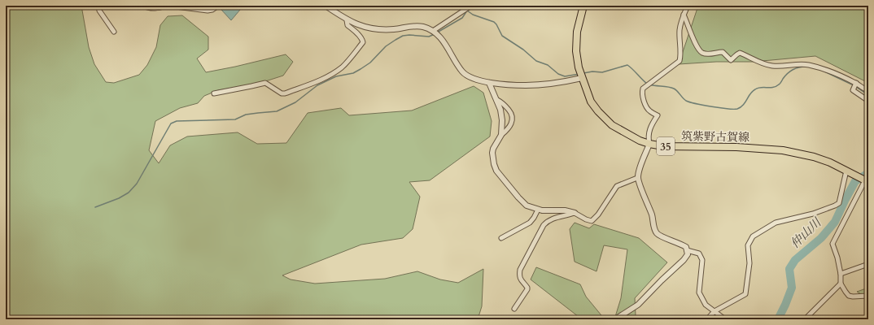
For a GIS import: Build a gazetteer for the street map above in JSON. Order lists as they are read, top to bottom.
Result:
{
  "streets": {
    "main road": ["筑紫野古賀線", "35"]
  },
  "water": ["仲山川"]
}
